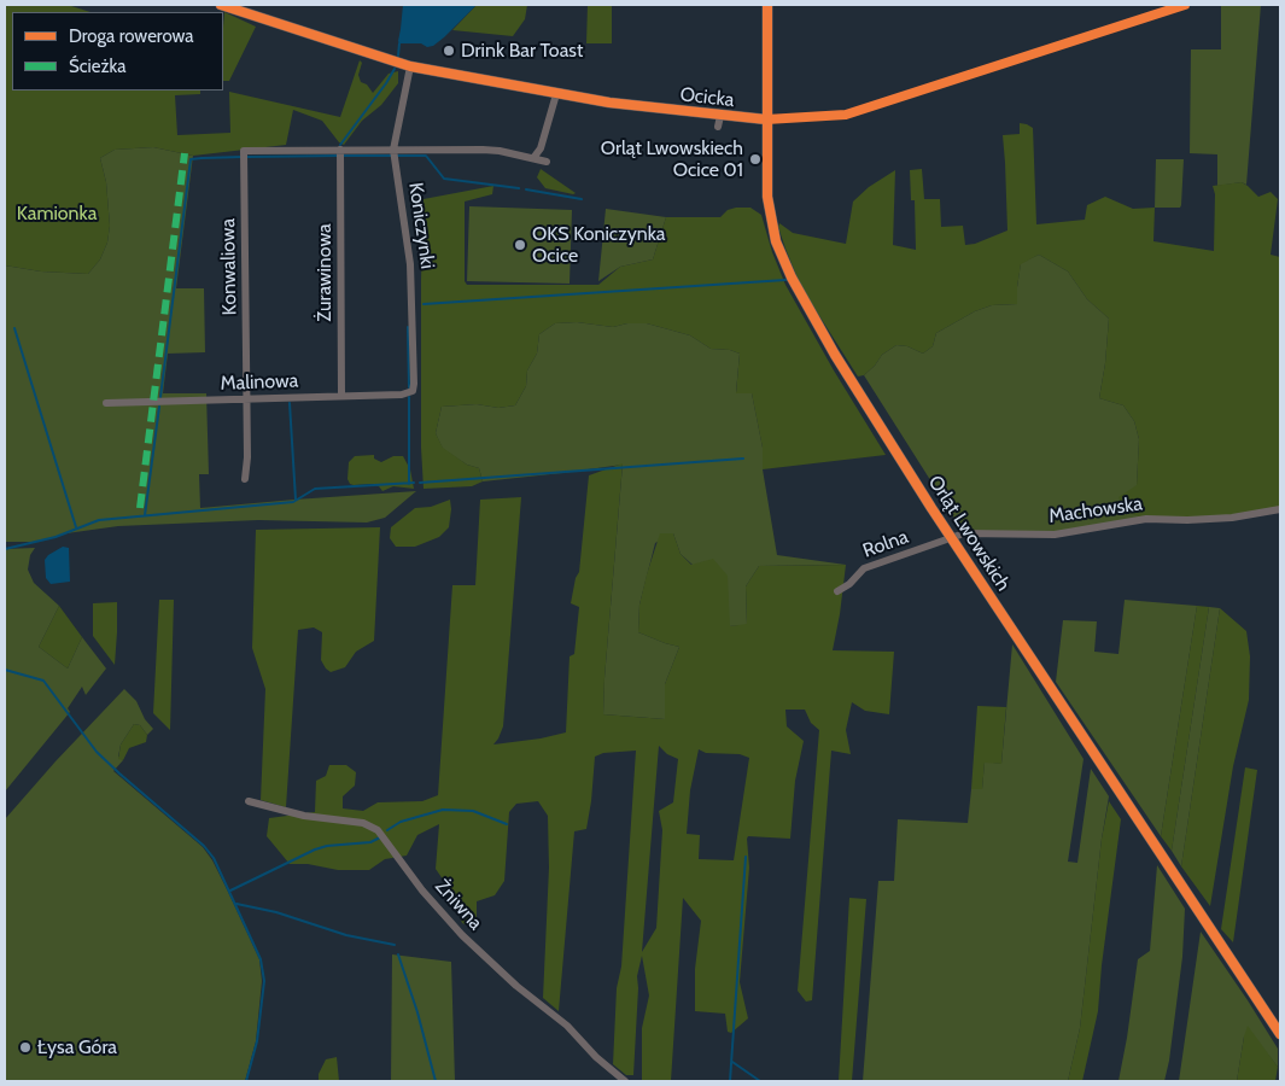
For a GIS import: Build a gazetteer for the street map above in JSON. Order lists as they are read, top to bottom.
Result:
{
  "streets": {
    "street": [
      "Ocicka",
      "Koniczynki",
      "Konwaliowa",
      "Żurawinowa",
      "Malinowa",
      "Machowska",
      "Orląt Lwowskich",
      "Rolna",
      "Żniwna"
    ]
  },
  "crossings": [
    ["Ocicka", "Koniczynki"],
    ["Ocicka", "Orląt Lwowskich"],
    ["Koniczynki", "Malinowa"],
    ["Konwaliowa", "Żurawinowa"],
    ["Konwaliowa", "Malinowa"],
    ["Żurawinowa", "Malinowa"],
    ["Machowska", "Orląt Lwowskich"],
    ["Machowska", "Rolna"],
    ["Orląt Lwowskich", "Rolna"]
  ],
  "parks": ["Kamionka"],
  "places": [
    "Drink Bar Toast",
    "Orląt Lwowskiech Ocice 01",
    "OKS Koniczynka Ocice",
    "Łysa Góra"
  ],
  "legend": ["Droga rowerowa", "Ścieżka"]
}
